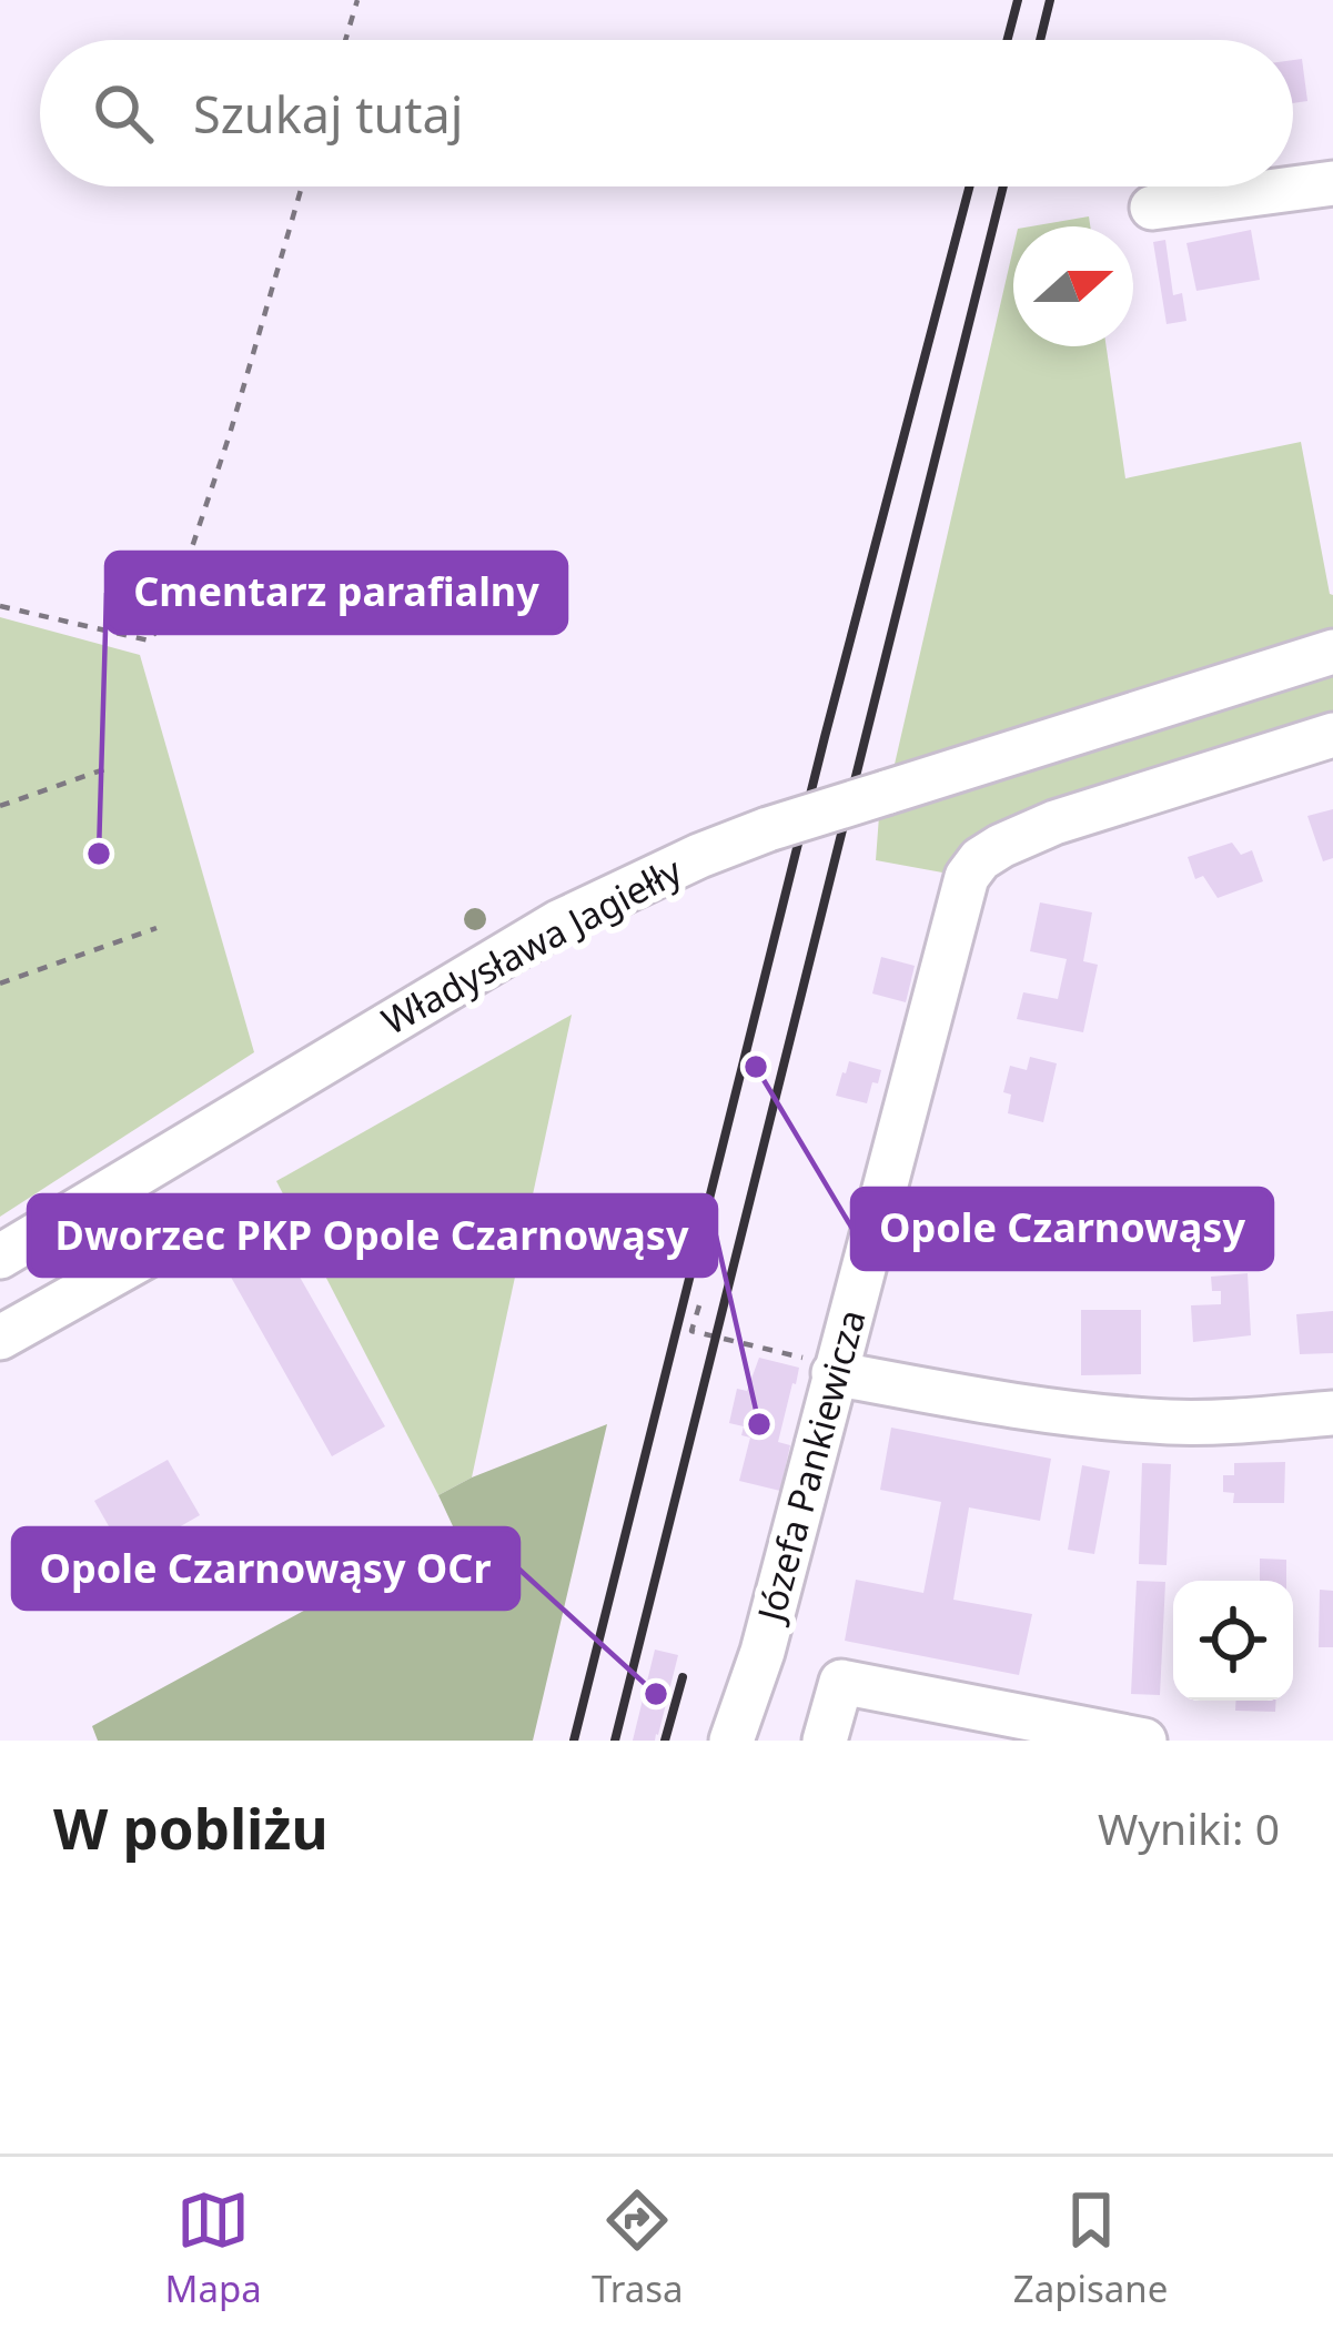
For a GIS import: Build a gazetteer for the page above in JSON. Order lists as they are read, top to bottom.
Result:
{
  "streets": {
    "street": ["Władysława Jagiełły", "Józefa Pankiewicza"]
  },
  "places": [
    "Cmentarz parafialny",
    "Opole Czarnowąsy",
    "Dworzec PKP Opole Czarnowąsy",
    "Opole Czarnowąsy OCr"
  ],
  "north": "right",
  "page": {
    "search": "Szukaj tutaj",
    "heading": ["W pobliżu", "Wyniki: 0"],
    "nav": ["Mapa", "Trasa", "Zapisane"]
  }
}
